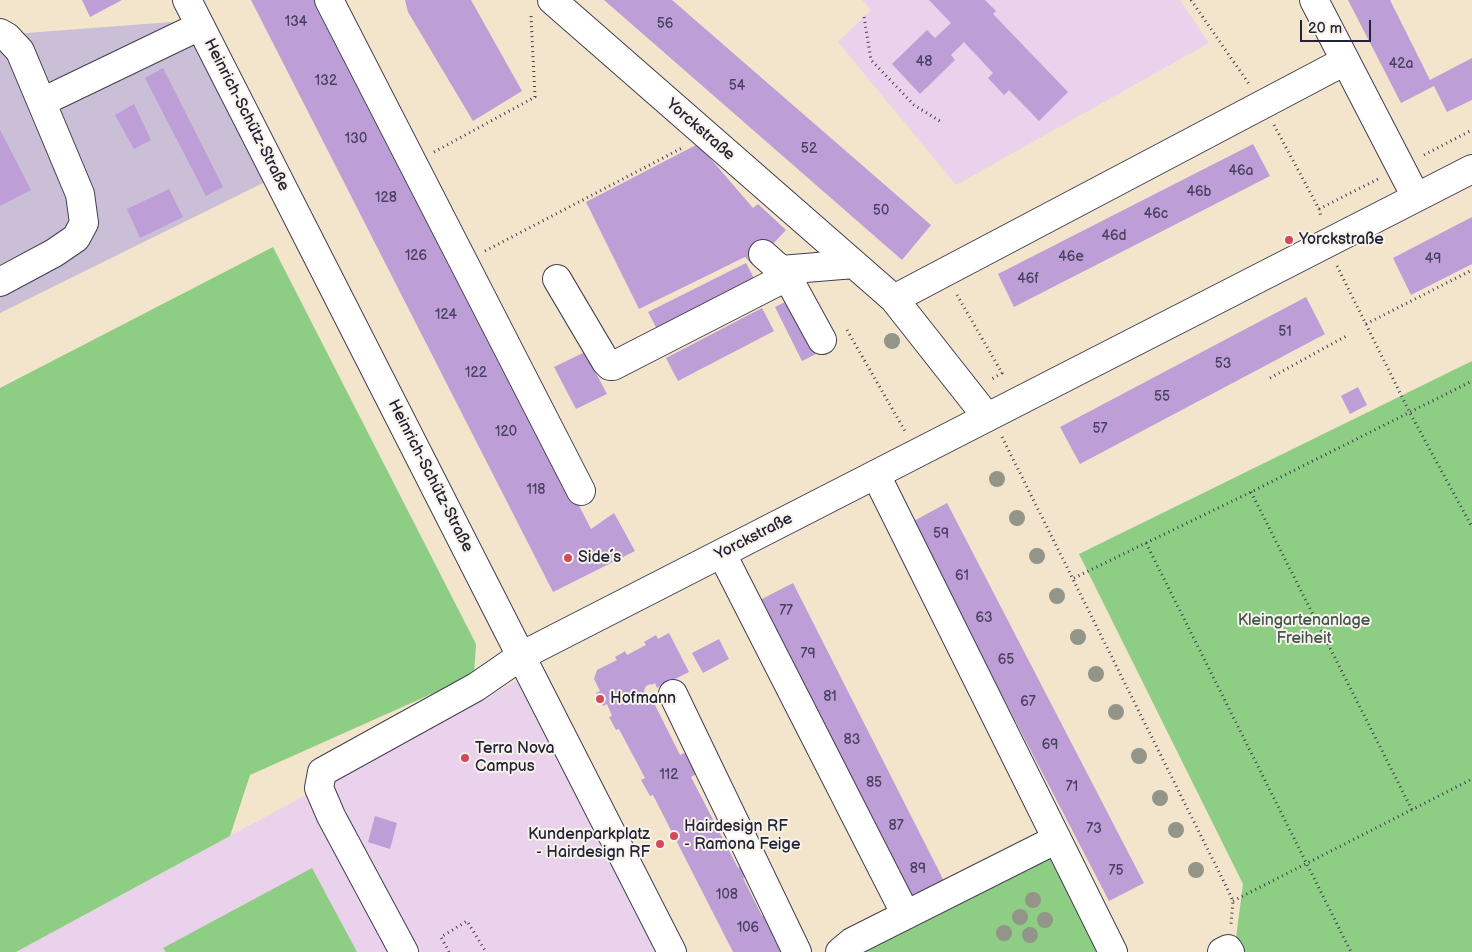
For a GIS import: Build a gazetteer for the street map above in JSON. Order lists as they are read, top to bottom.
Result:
{
  "streets": {
    "main road": ["Heinrich-Schütz-Straße", "Yorckstraße"]
  },
  "crossings": [
    ["Heinrich-Schütz-Straße", "Yorckstraße"]
  ],
  "parks": ["Kleingartenanlage Freiheit"],
  "places": [
    "Yorckstraße",
    "Side´s",
    "Hofmann",
    "Terra Nova Campus",
    "Hairdesign RF - Ramona Feige",
    "Kundenparkplatz - Hairdesign RF"
  ],
  "house_numbers": [
    "134",
    "56",
    "48",
    "42a",
    "132",
    "54",
    "130",
    "52",
    "46a",
    "46b",
    "128",
    "50",
    "46c",
    "46d",
    "126",
    "46e",
    "49",
    "46f",
    "124",
    "51",
    "53",
    "122",
    "55",
    "57",
    "120",
    "118",
    "59",
    "61",
    "77",
    "63",
    "79",
    "65",
    "81",
    "67",
    "83",
    "69",
    "112",
    "85",
    "71",
    "87",
    "73",
    "89",
    "75",
    "108",
    "106"
  ],
  "scale_bar": "20 m"
}
